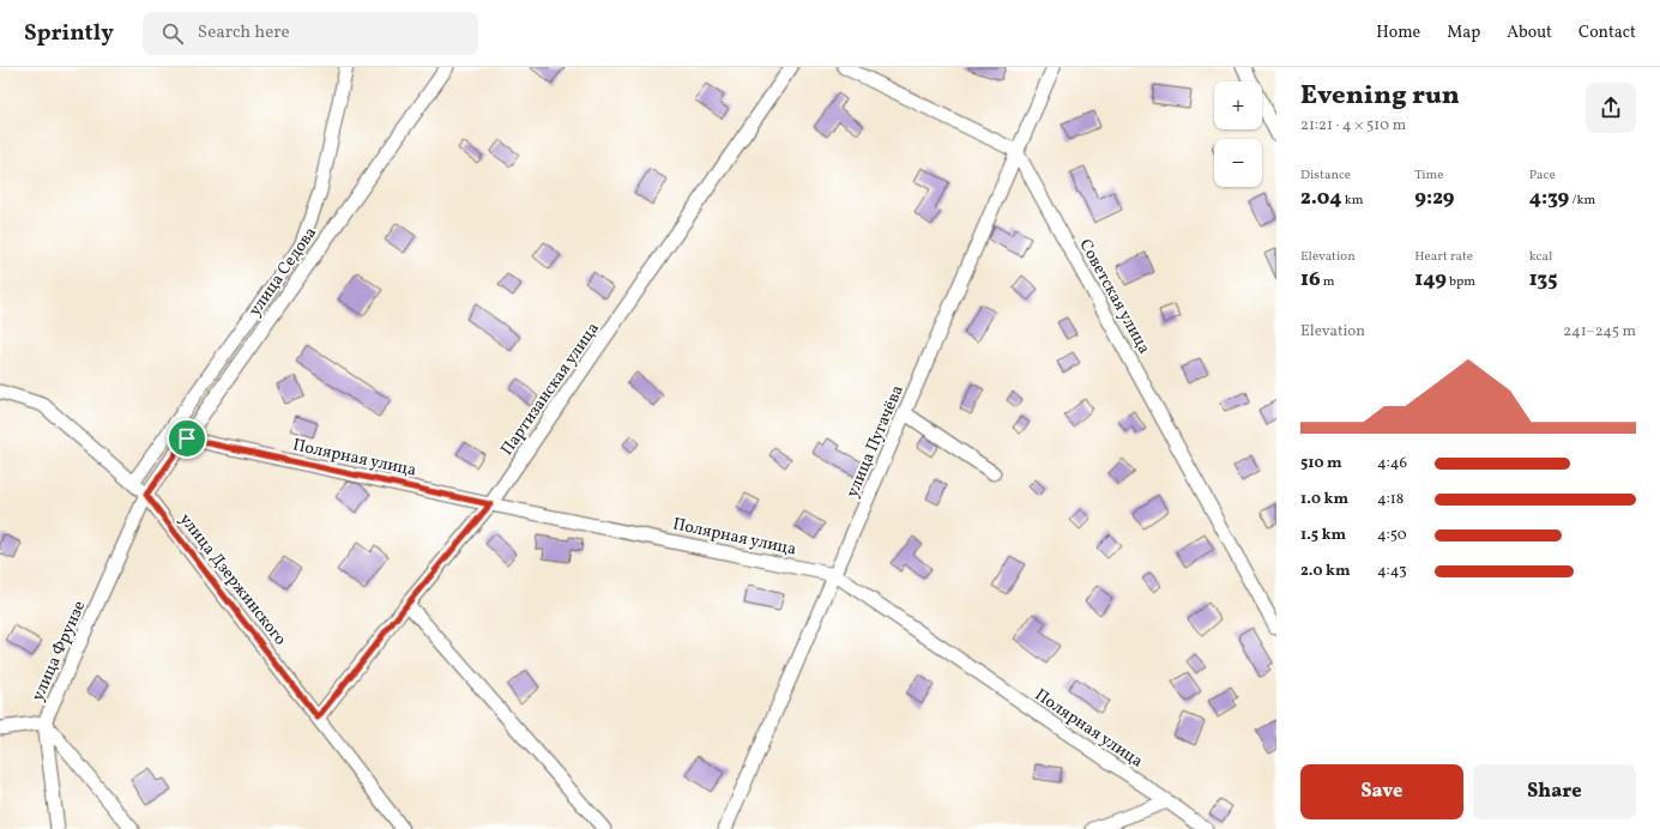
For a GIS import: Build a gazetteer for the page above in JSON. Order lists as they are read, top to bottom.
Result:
{
  "streets": {
    "street": [
      "улица Седова",
      "Советская улица",
      "Партизанская улица",
      "улица Пугачёва",
      "Полярная улица",
      "улица Дзержинского",
      "улица Фрунзе"
    ]
  },
  "crossings": [
    ["улица Седова", "Полярная улица"],
    ["улица Седова", "улица Дзержинского"],
    ["улица Седова", "улица Фрунзе"],
    ["Советская улица", "улица Пугачёва"],
    ["Партизанская улица", "Полярная улица"],
    ["Партизанская улица", "улица Дзержинского"],
    ["улица Пугачёва", "Полярная улица"],
    ["улица Дзержинского", "улица Фрунзе"]
  ],
  "page": {
    "header": "Sprintly",
    "search": "Search here",
    "nav": [
      "Home",
      "Map",
      "About",
      "Contact"
    ],
    "heading": ["Evening run", "21:21 · 4 × 510 m"],
    "map_buttons": ["+", "−"],
    "stats": [
      ["Distance", "2.04 km"],
      ["Time", "9:29"],
      ["Pace", "4:39 /km"],
      ["Elevation", "16 m"],
      ["Heart rate", "149 bpm"],
      ["kcal", "135"]
    ],
    "chart": ["Elevation", "241–245 m"],
    "list": [
      {
        "name": "510 m",
        "note": "4:46"
      },
      {
        "name": "1.0 km",
        "note": "4:18"
      },
      {
        "name": "1.5 km",
        "note": "4:50"
      },
      {
        "name": "2.0 km",
        "note": "4:43"
      }
    ],
    "buttons": ["Save", "Share"]
  }
}
